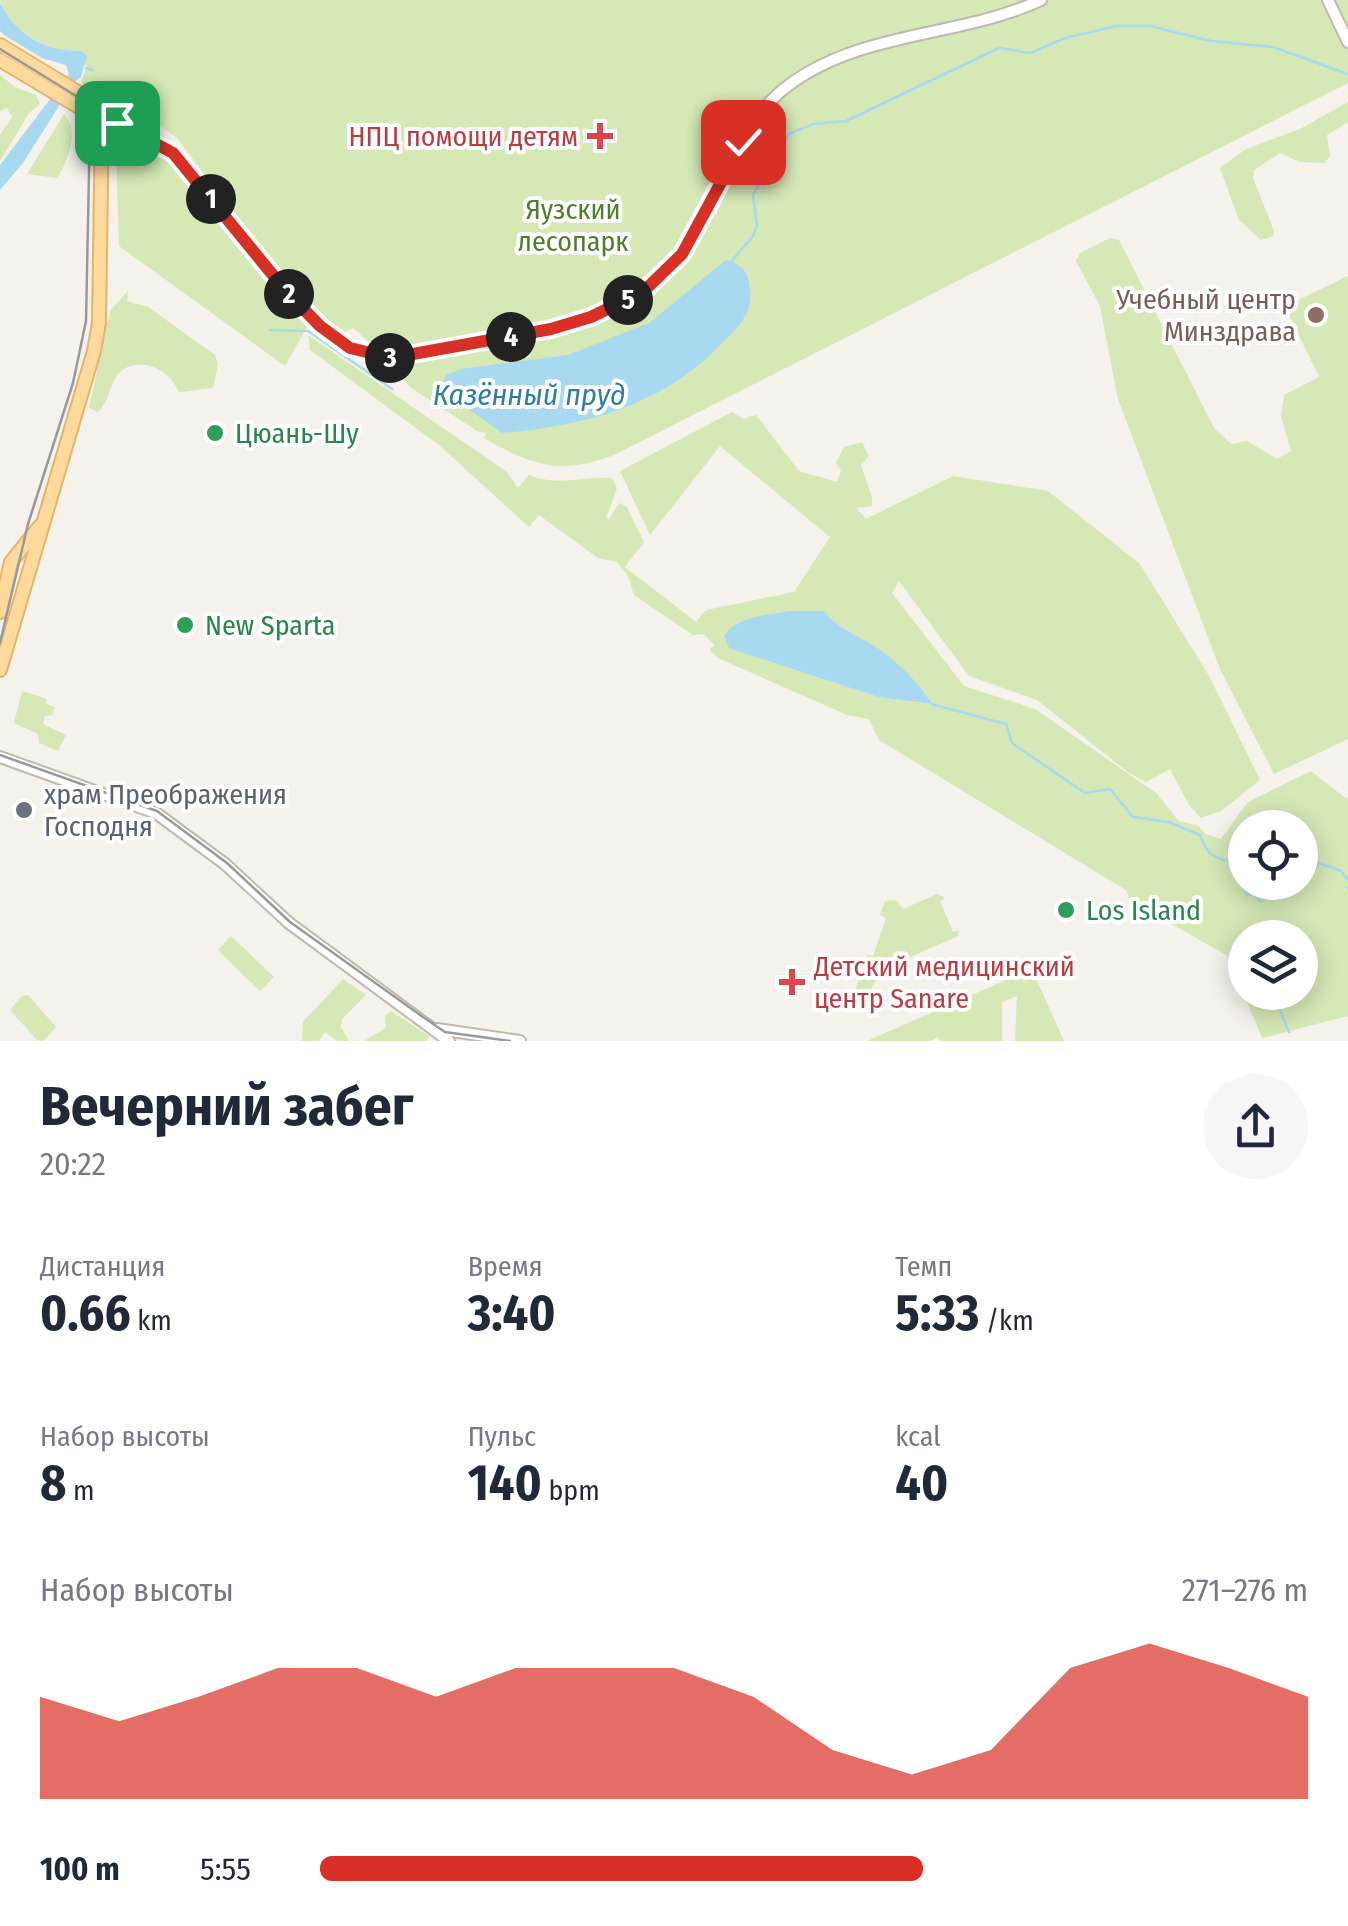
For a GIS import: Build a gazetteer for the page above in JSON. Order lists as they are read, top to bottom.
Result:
{
  "water": ["Казённый пруд"],
  "parks": ["Яузский лесопарк"],
  "places": {
    "health": ["НПЦ помощи детям", "Детский медицинский центр Sanare"],
    "other": [
      "Учебный центр Минздрава",
      "Цюань-Шу",
      "New Sparta",
      "храм Преображения Господня",
      "Los Island"
    ]
  },
  "page": {
    "pins": [
      "1",
      "2",
      "5",
      "4",
      "3"
    ],
    "heading": ["Вечерний забег", "20:22"],
    "stats": [
      ["Дистанция", "0.66 km"],
      ["Время", "3:40"],
      ["Темп", "5:33 /km"],
      ["Набор высоты", "8 m"],
      ["Пульс", "140 bpm"],
      ["kcal", "40"]
    ],
    "chart": ["Набор высоты", "271–276 m"],
    "list": [
      {
        "name": "100 m",
        "note": "5:55"
      }
    ]
  }
}
